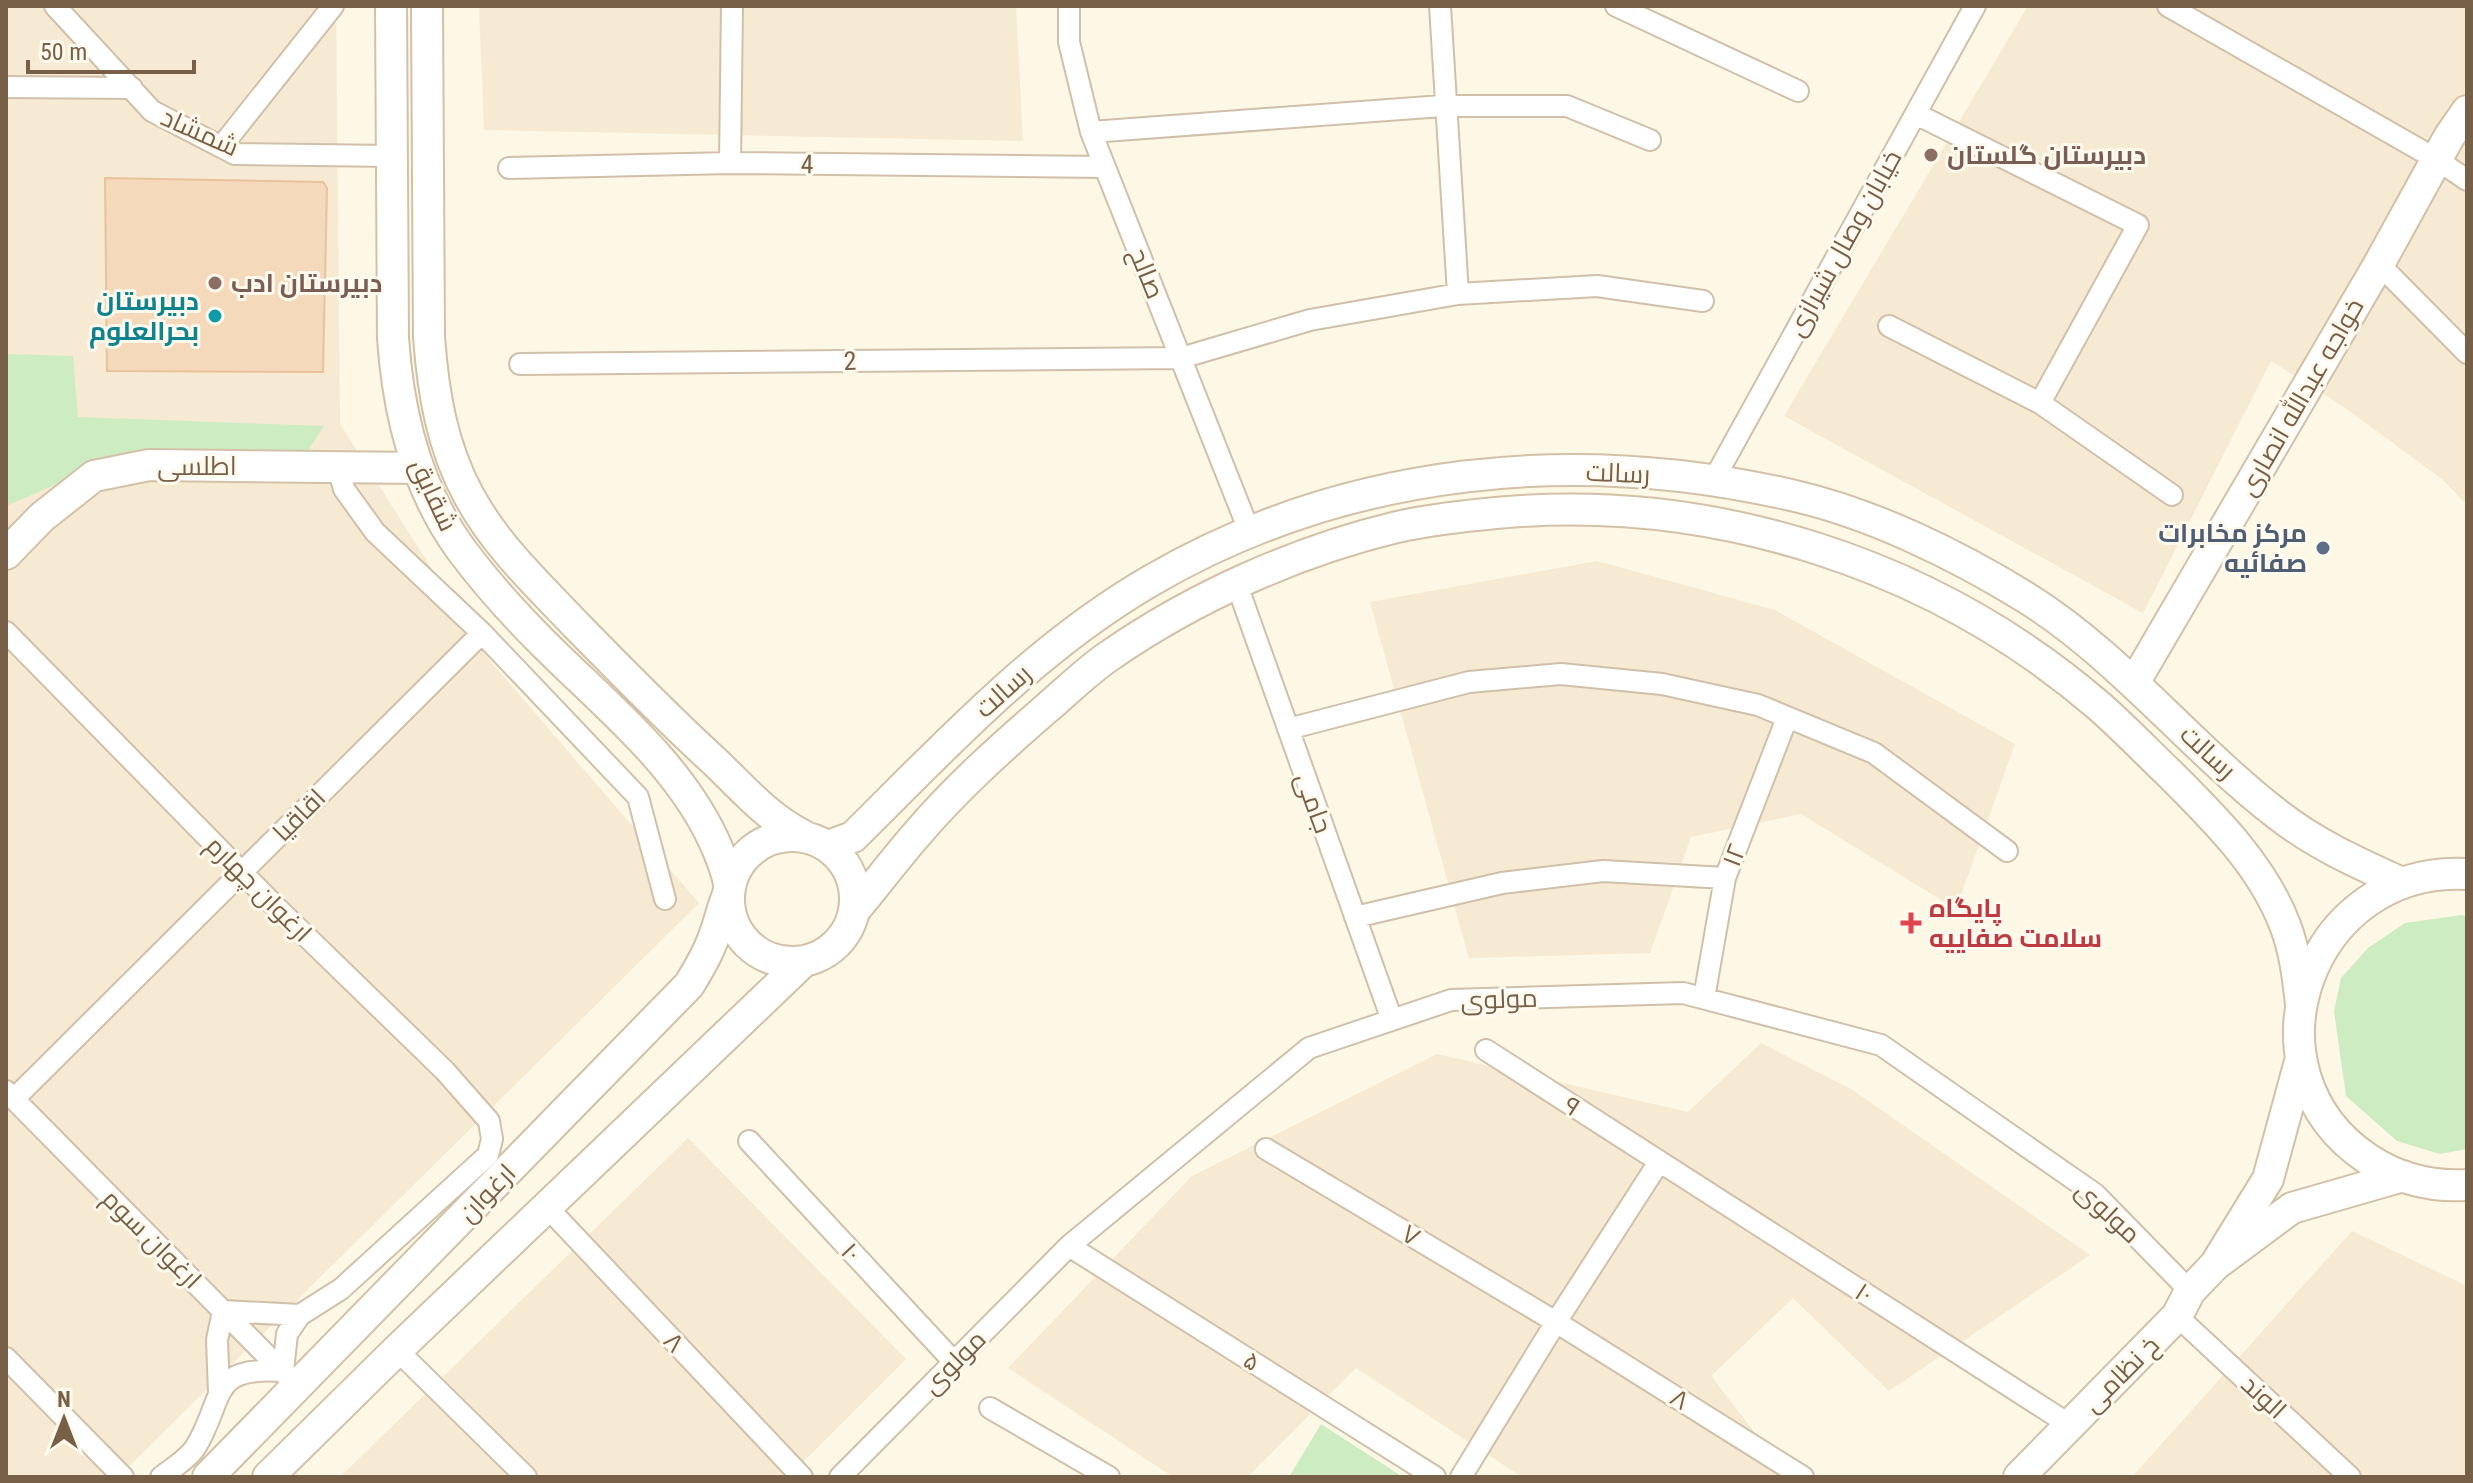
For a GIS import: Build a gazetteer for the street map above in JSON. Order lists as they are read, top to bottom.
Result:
{
  "streets": {
    "main road": [
      "خواجه عبدالله انصاری",
      "اطلسی",
      "رسالت",
      "شقایق",
      "ارغوان",
      "خ نظامی"
    ],
    "street": [
      "شمشاد",
      "4",
      "خیابان وصال شیرازی",
      "صالح",
      "2",
      "جامی",
      "اقاقیا",
      "۱۲",
      "ارغوان چهارم",
      "مولوی",
      "۹",
      "۷",
      "ارغوان سوم",
      "۱۰",
      "۸",
      "۵",
      "الوند"
    ]
  },
  "crossings": [
    ["شمشاد", "شقایق"],
    ["4", "صالح"],
    ["خیابان وصال شیرازی", "رسالت"],
    ["صالح", "2"],
    ["صالح", "رسالت"],
    ["خواجه عبدالله انصاری", "رسالت"],
    ["اطلسی", "شقایق"],
    ["رسالت", "شقایق"],
    ["رسالت", "جامی"],
    ["رسالت", "ارغوان"],
    ["شقایق", "ارغوان"],
    ["جامی", "مولوی"],
    ["اقاقیا", "ارغوان چهارم"],
    ["اقاقیا", "ارغوان سوم"],
    ["۱۲", "مولوی"],
    ["مولوی", "۱۰"],
    ["مولوی", "۵"],
    ["مولوی", "خ نظامی"],
    ["مولوی", "الوند"],
    ["۹", "۱۰"],
    ["ارغوان", "ارغوان سوم"],
    ["ارغوان", "۸"],
    ["۷", "۸"],
    ["۱۰", "خ نظامی"],
    ["خ نظامی", "الوند"]
  ],
  "places": {
    "other": [
      "دبیرستان گلستان",
      "دبیرستان ادب",
      "دبیرستان بحرالعلوم",
      "مرکز مخابرات صفائیه"
    ],
    "health": ["پایگاه سلامت صفاییه"]
  },
  "scale_bar": "50 m",
  "north": "top"
}
